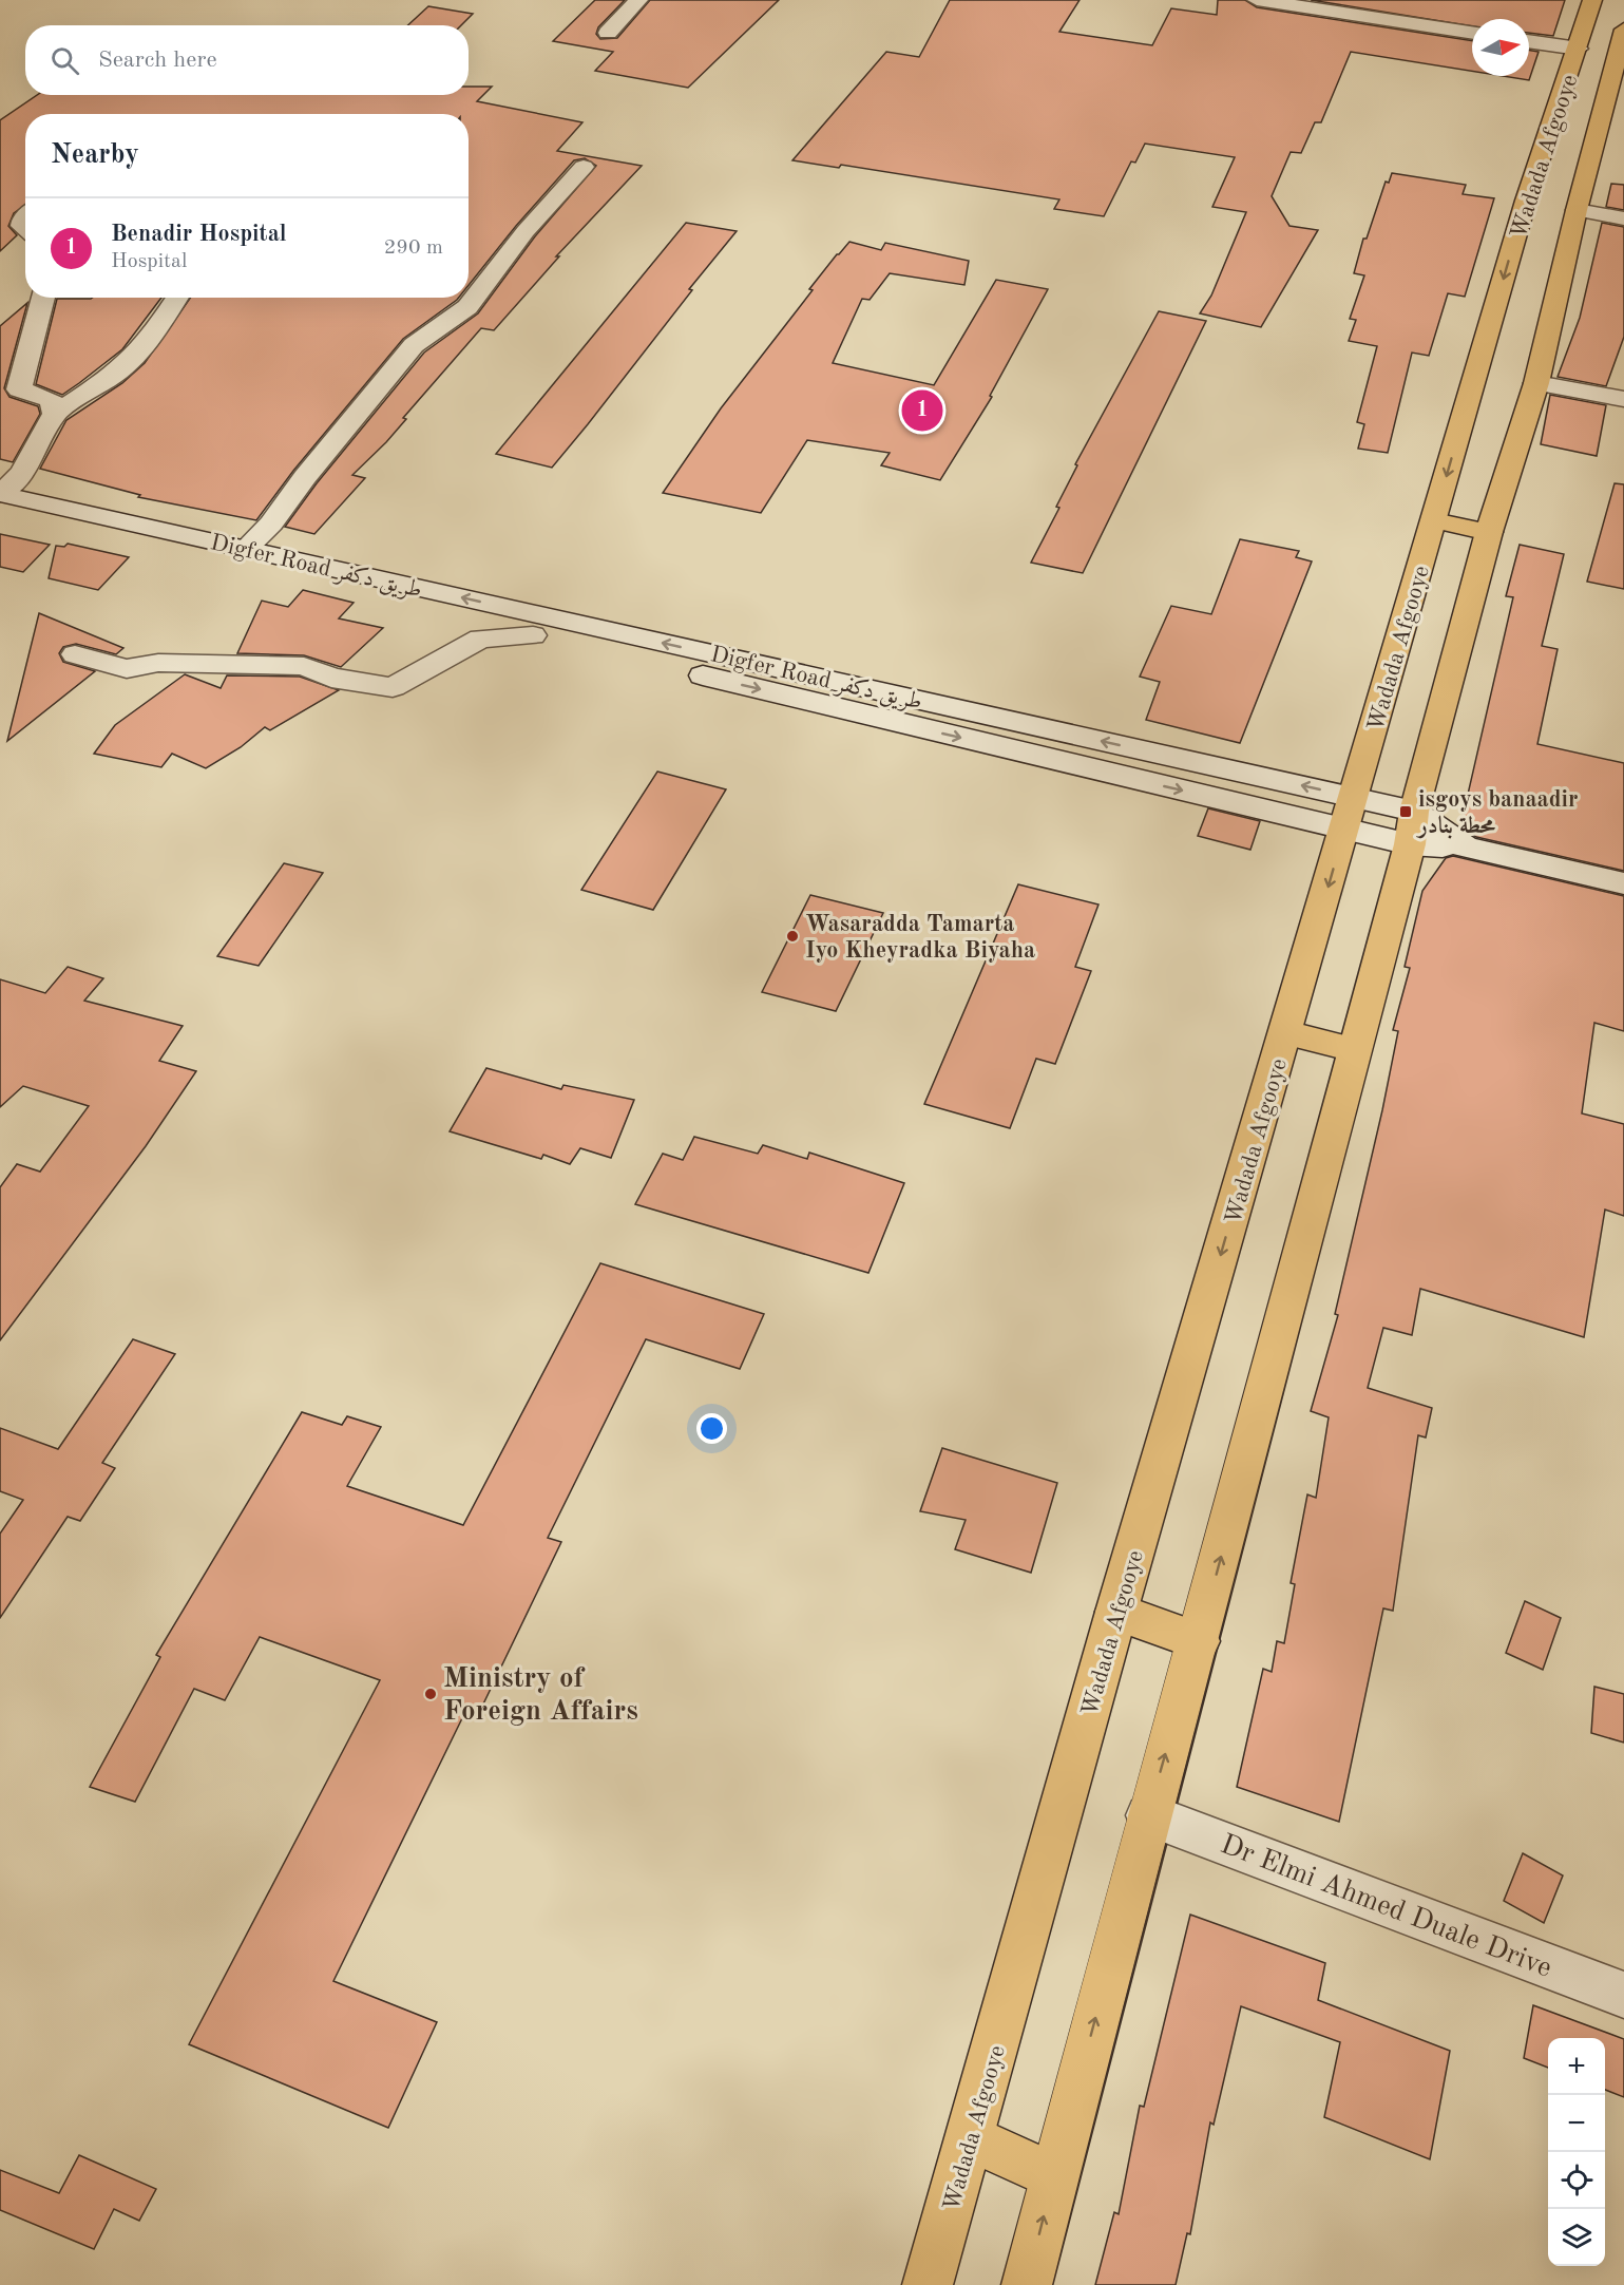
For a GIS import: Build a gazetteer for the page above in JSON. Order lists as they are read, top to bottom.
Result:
{
  "streets": {
    "main road": ["Wadada Afgooye"],
    "street": ["Digfer Road طريق دكفر", "Dr Elmi Ahmed Duale Drive"]
  },
  "crossings": [
    ["Wadada Afgooye", "Digfer Road طريق دكفر"],
    ["Wadada Afgooye", "Dr Elmi Ahmed Duale Drive"]
  ],
  "places": {
    "transit": ["isgoys banaadir محطة بنادر"],
    "other": ["Wasaradda Tamarta Iyo Kheyradka Biyaha", "Ministry of Foreign Affairs"]
  },
  "north": "right",
  "page": {
    "search": "Search here",
    "heading": "Nearby",
    "list": [
      {
        "mark": "1",
        "name": "Benadir Hospital",
        "note": "Hospital",
        "value": "290 m"
      }
    ],
    "pins": "1",
    "map_buttons": ["+", "−"]
  }
}
